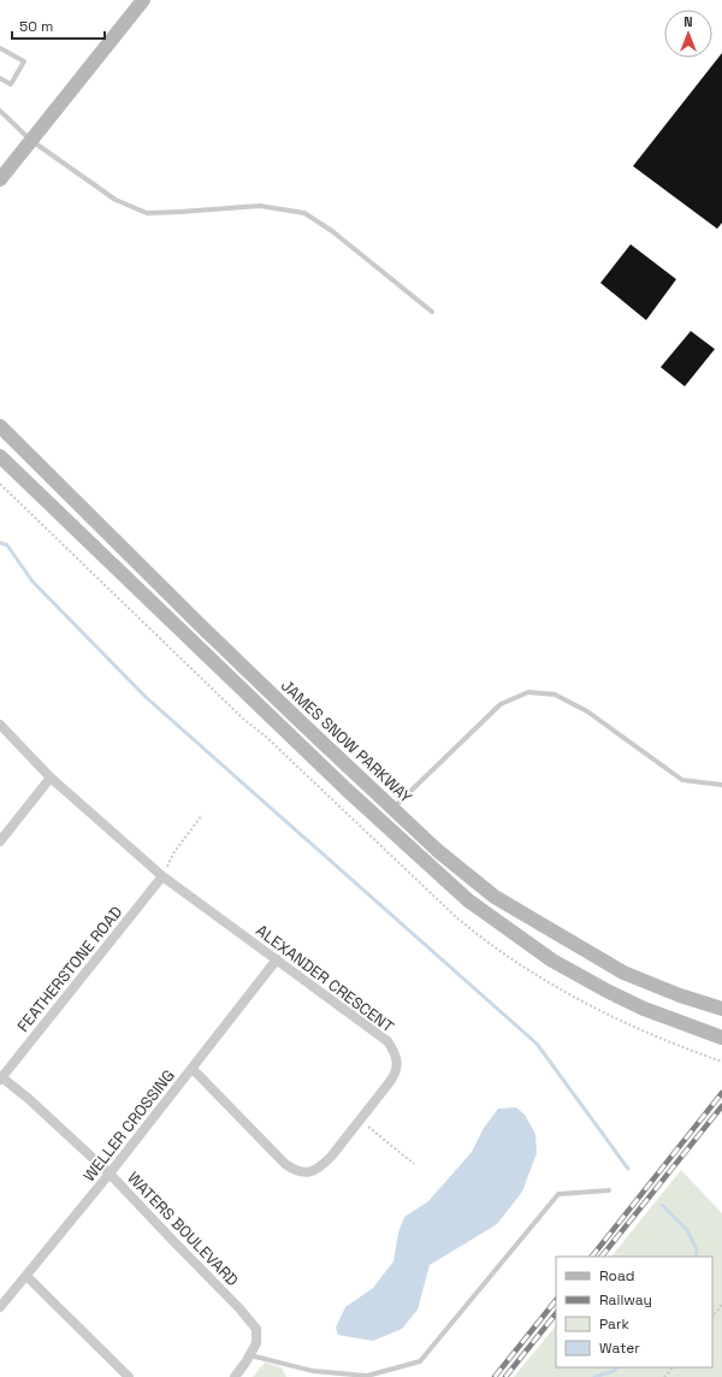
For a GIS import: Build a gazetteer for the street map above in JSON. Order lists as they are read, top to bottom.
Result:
{
  "streets": {
    "main road": ["JAMES SNOW PARKWAY"],
    "street": [
      "FEATHERSTONE ROAD",
      "ALEXANDER CRESCENT",
      "WELLER CROSSING",
      "WATERS BOULEVARD"
    ]
  },
  "crossings": [
    ["FEATHERSTONE ROAD", "ALEXANDER CRESCENT"],
    ["FEATHERSTONE ROAD", "WATERS BOULEVARD"],
    ["ALEXANDER CRESCENT", "WELLER CROSSING"],
    ["WELLER CROSSING", "WATERS BOULEVARD"]
  ],
  "legend": [
    "Road",
    "Railway",
    "Park",
    "Water"
  ],
  "scale_bar": "50 m",
  "north": "top"
}
